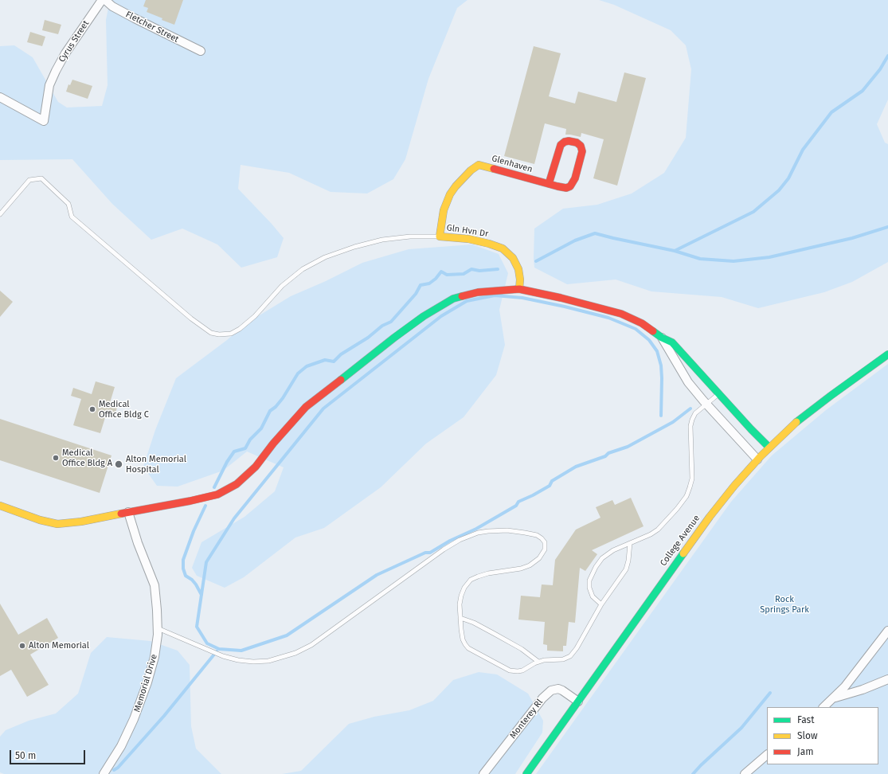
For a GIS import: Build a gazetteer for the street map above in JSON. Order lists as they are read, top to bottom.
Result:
{
  "streets": {
    "street": [
      "Fletcher Street",
      "Cyrus Street",
      "Glenhaven",
      "Gln Hvn Dr",
      "College Avenue",
      "Memorial Drive",
      "Monterey Rl"
    ]
  },
  "crossings": [
    ["Glenhaven", "Gln Hvn Dr"],
    ["College Avenue", "Monterey Rl"]
  ],
  "parks": ["Rock Springs Park"],
  "places": [
    "Medical Office Bldg C",
    "Medical Office Bldg A",
    "Alton Memorial Hospital",
    "Alton Memorial"
  ],
  "legend": ["Fast", "Slow", "Jam"],
  "scale_bar": "50 m"
}
